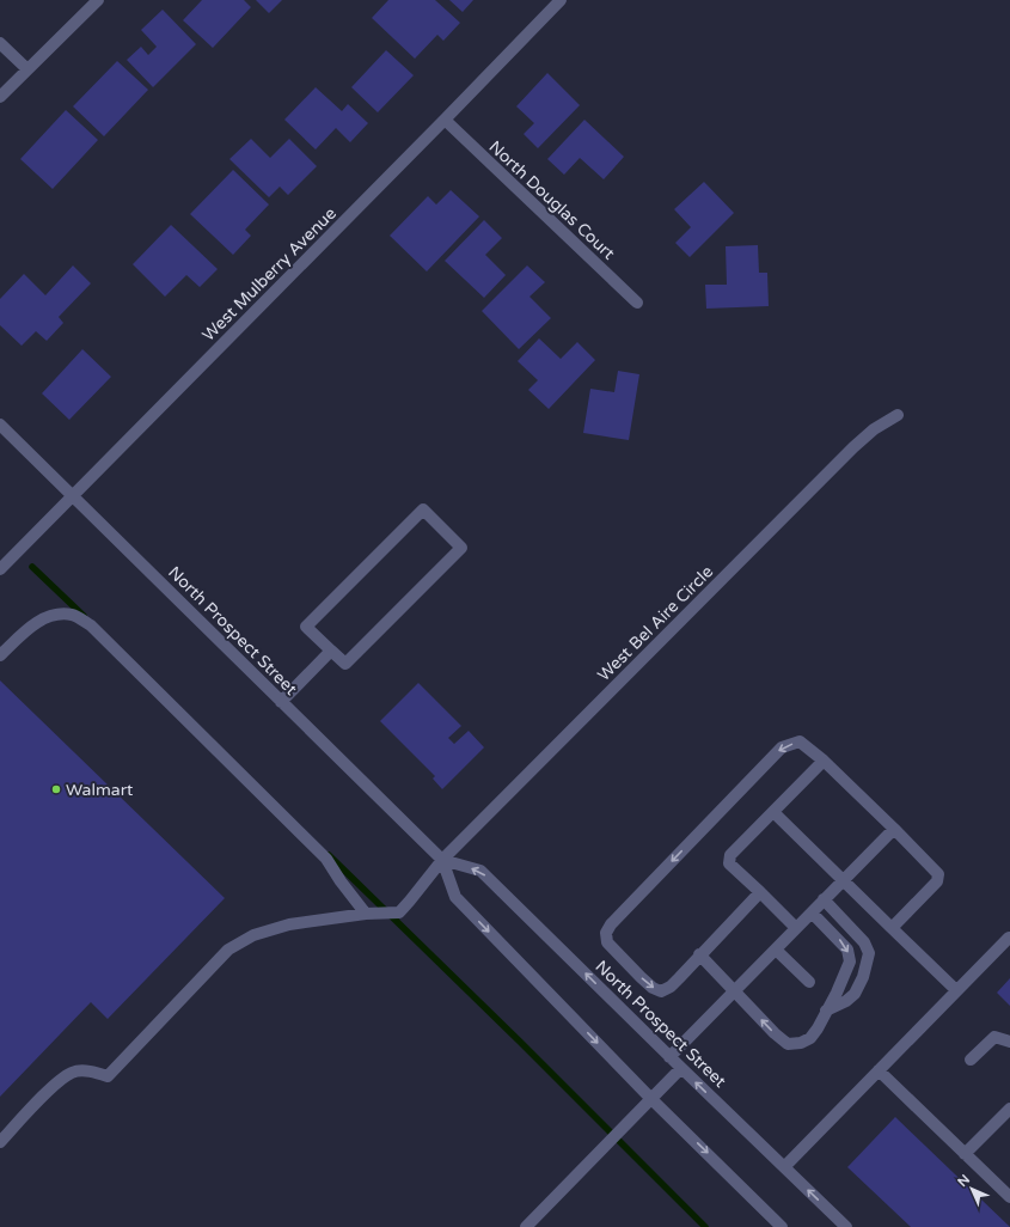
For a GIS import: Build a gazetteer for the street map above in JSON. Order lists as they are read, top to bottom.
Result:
{
  "streets": {
    "street": [
      "North Douglas Court",
      "West Mulberry Avenue",
      "West Bel Aire Circle",
      "North Prospect Street"
    ]
  },
  "crossings": [
    ["North Douglas Court", "West Mulberry Avenue"],
    ["West Mulberry Avenue", "North Prospect Street"],
    ["West Bel Aire Circle", "North Prospect Street"]
  ],
  "places": ["Walmart"],
  "north": "top left"
}
